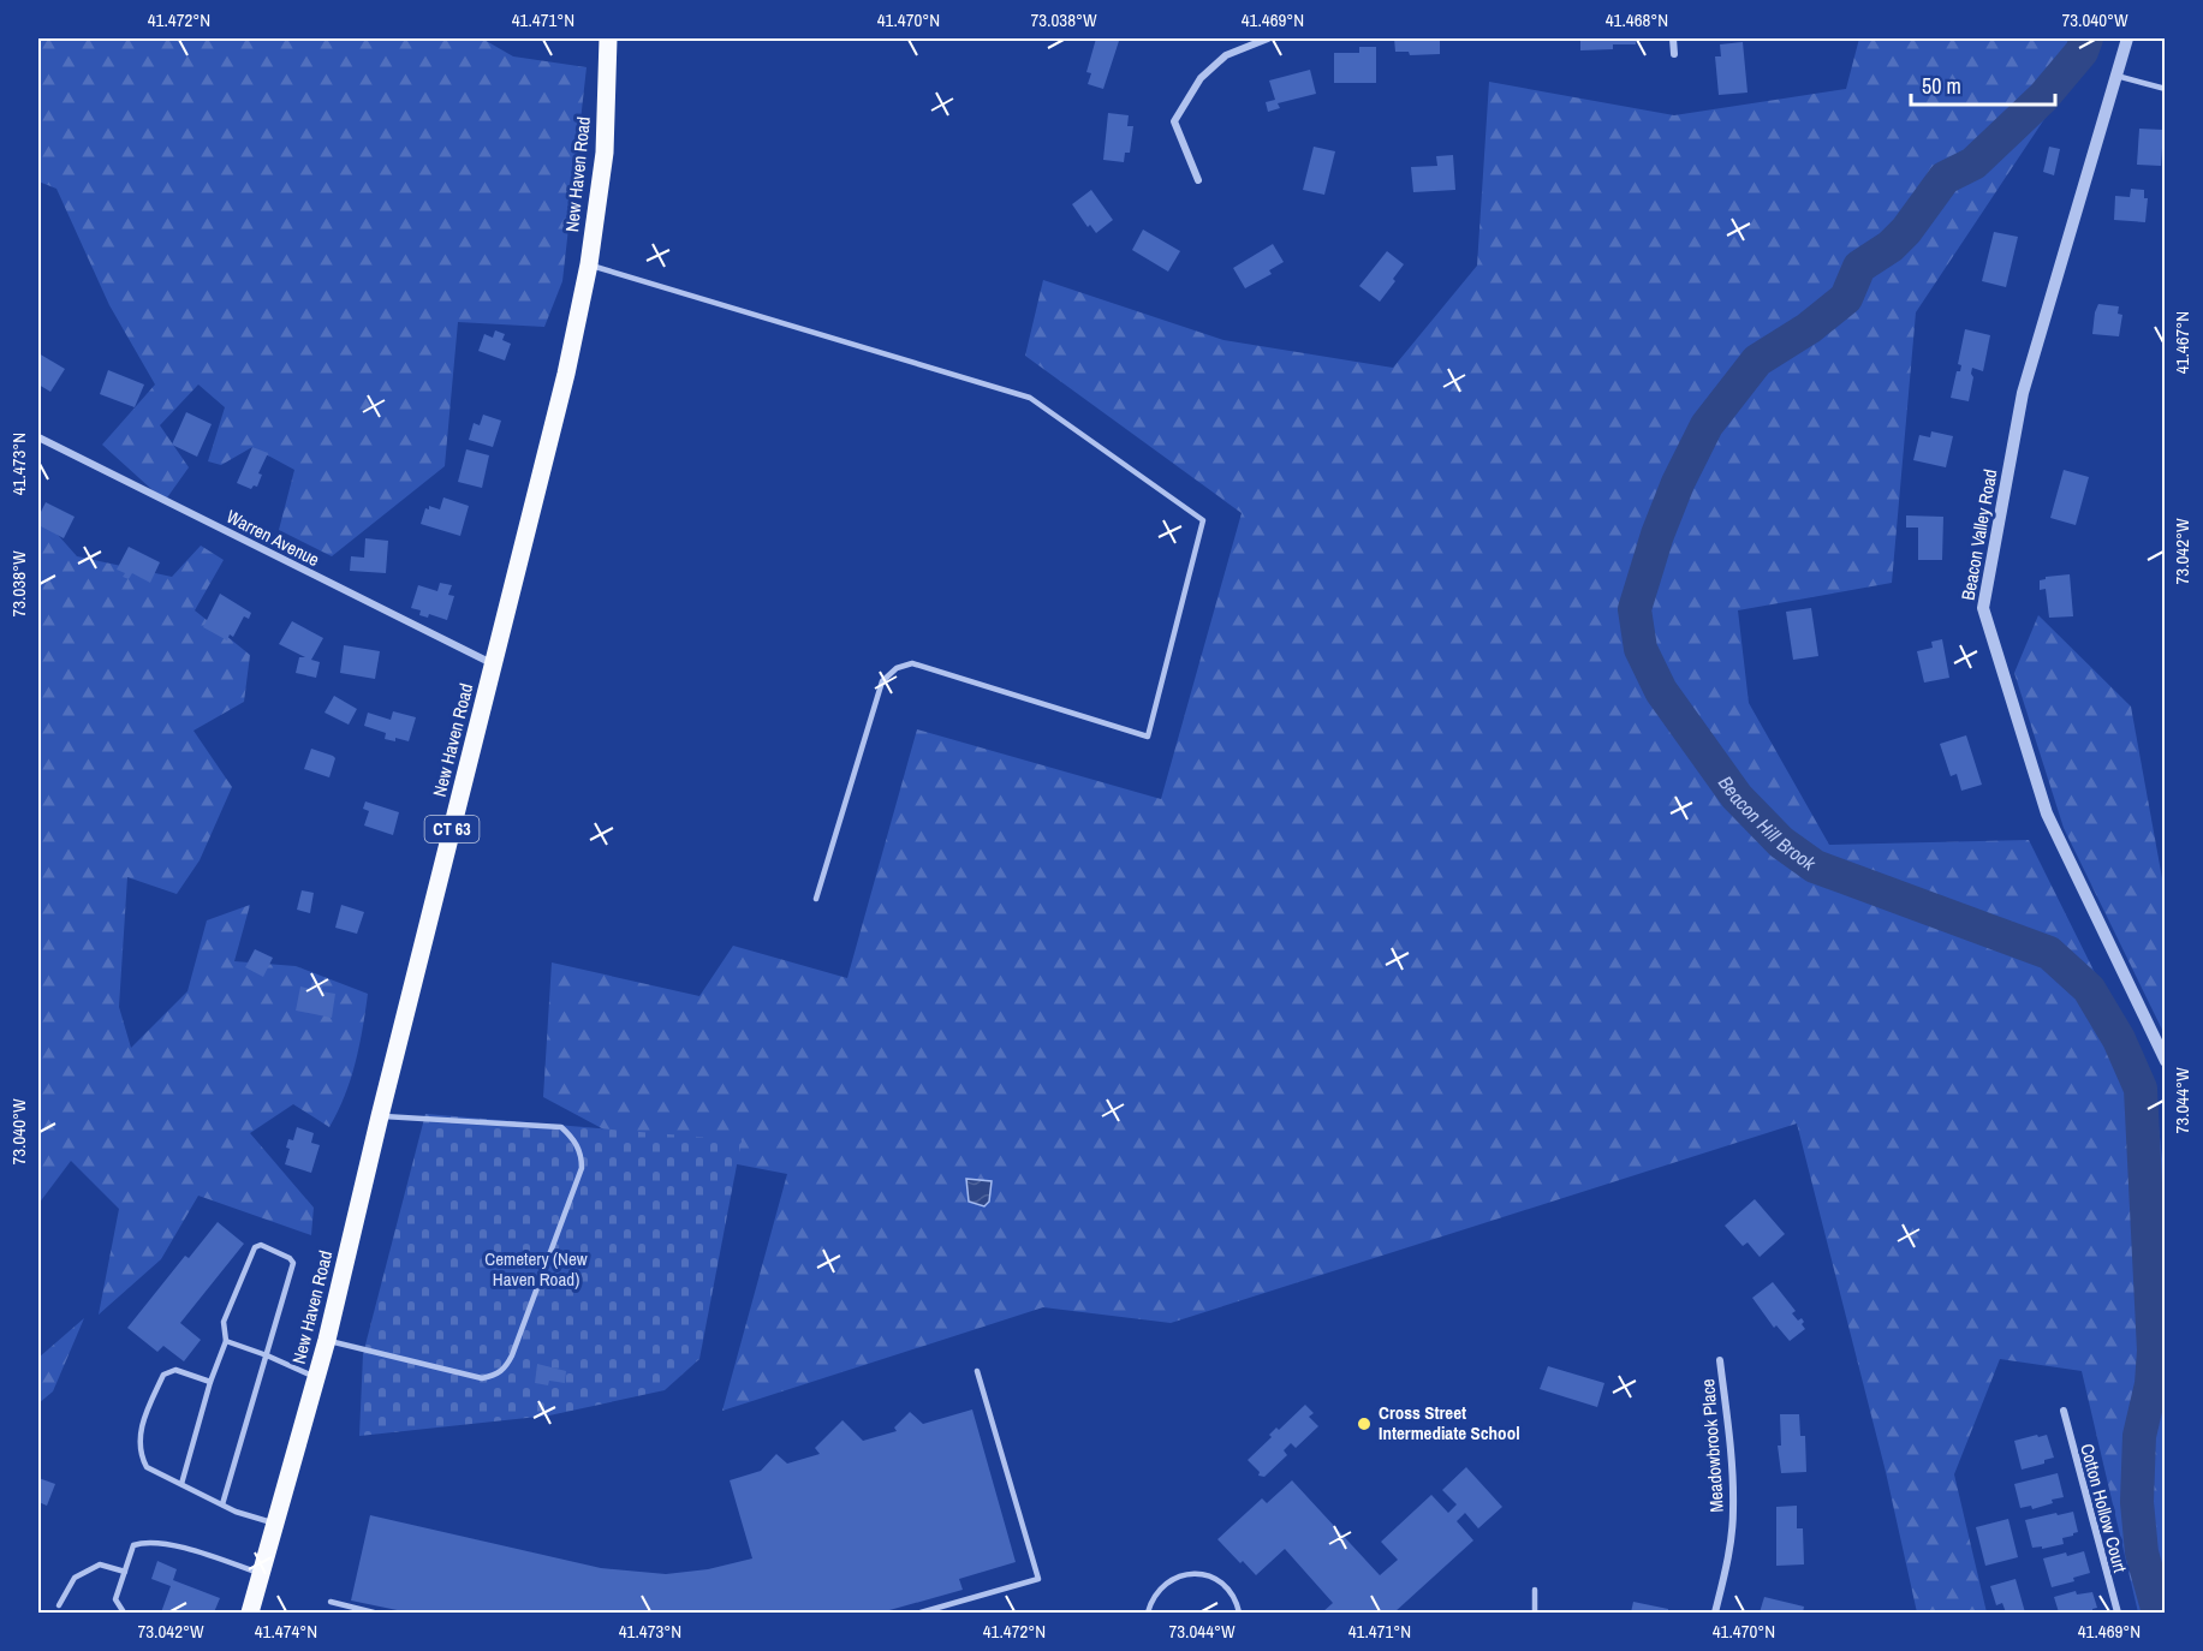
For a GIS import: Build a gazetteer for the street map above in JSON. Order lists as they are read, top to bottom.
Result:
{
  "streets": {
    "main road": ["New Haven Road", "CT 63"],
    "street": [
      "Beacon Valley Road",
      "Warren Avenue",
      "Meadowbrook Place",
      "Cotton Hollow Court"
    ]
  },
  "crossings": [
    ["New Haven Road", "Warren Avenue"]
  ],
  "water": ["Beacon Hill Brook"],
  "parks": ["Cemetery (New Haven Road)"],
  "places": ["Cross Street Intermediate School"],
  "scale_bar": "50 m",
  "coordinates": [
    "41.472°N",
    "41.471°N",
    "41.470°N",
    "73.038°W",
    "41.469°N",
    "41.468°N",
    "73.040°W",
    "41.467°N",
    "41.473°N",
    "73.042°W",
    "73.044°W",
    "41.474°N"
  ]
}
